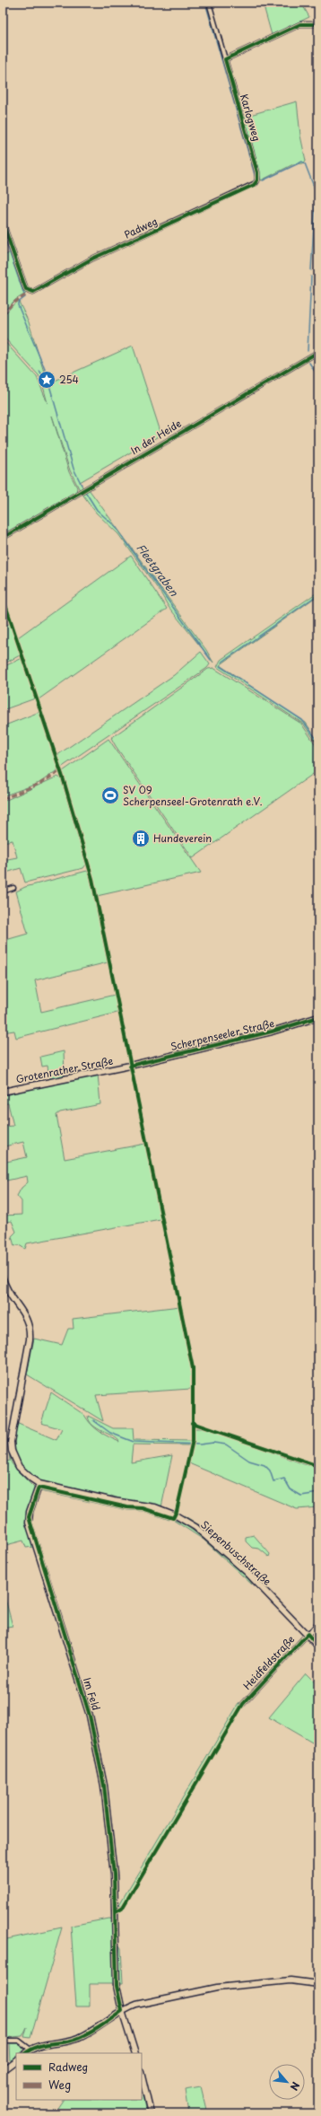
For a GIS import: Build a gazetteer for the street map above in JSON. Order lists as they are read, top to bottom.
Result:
{
  "streets": {
    "street": [
      "Karlogweg",
      "Padweg",
      "In der Heide",
      "Scherpenseeler Straße",
      "Grotenrather Straße",
      "Siepenbuschstraße",
      "Heidfeldstraße",
      "Im Feld"
    ]
  },
  "crossings": [
    ["Karlogweg", "Padweg"],
    ["Scherpenseeler Straße", "Grotenrather Straße"],
    ["Siepenbuschstraße", "Heidfeldstraße"],
    ["Siepenbuschstraße", "Im Feld"]
  ],
  "water": ["Fleetgraben"],
  "places": {
    "place": ["254"],
    "sports": ["SV 09 Scherpenseel-Grotenrath e.V."],
    "building": ["Hundeverein"]
  },
  "legend": ["Radweg", "Weg"],
  "north": "bottom right"
}
